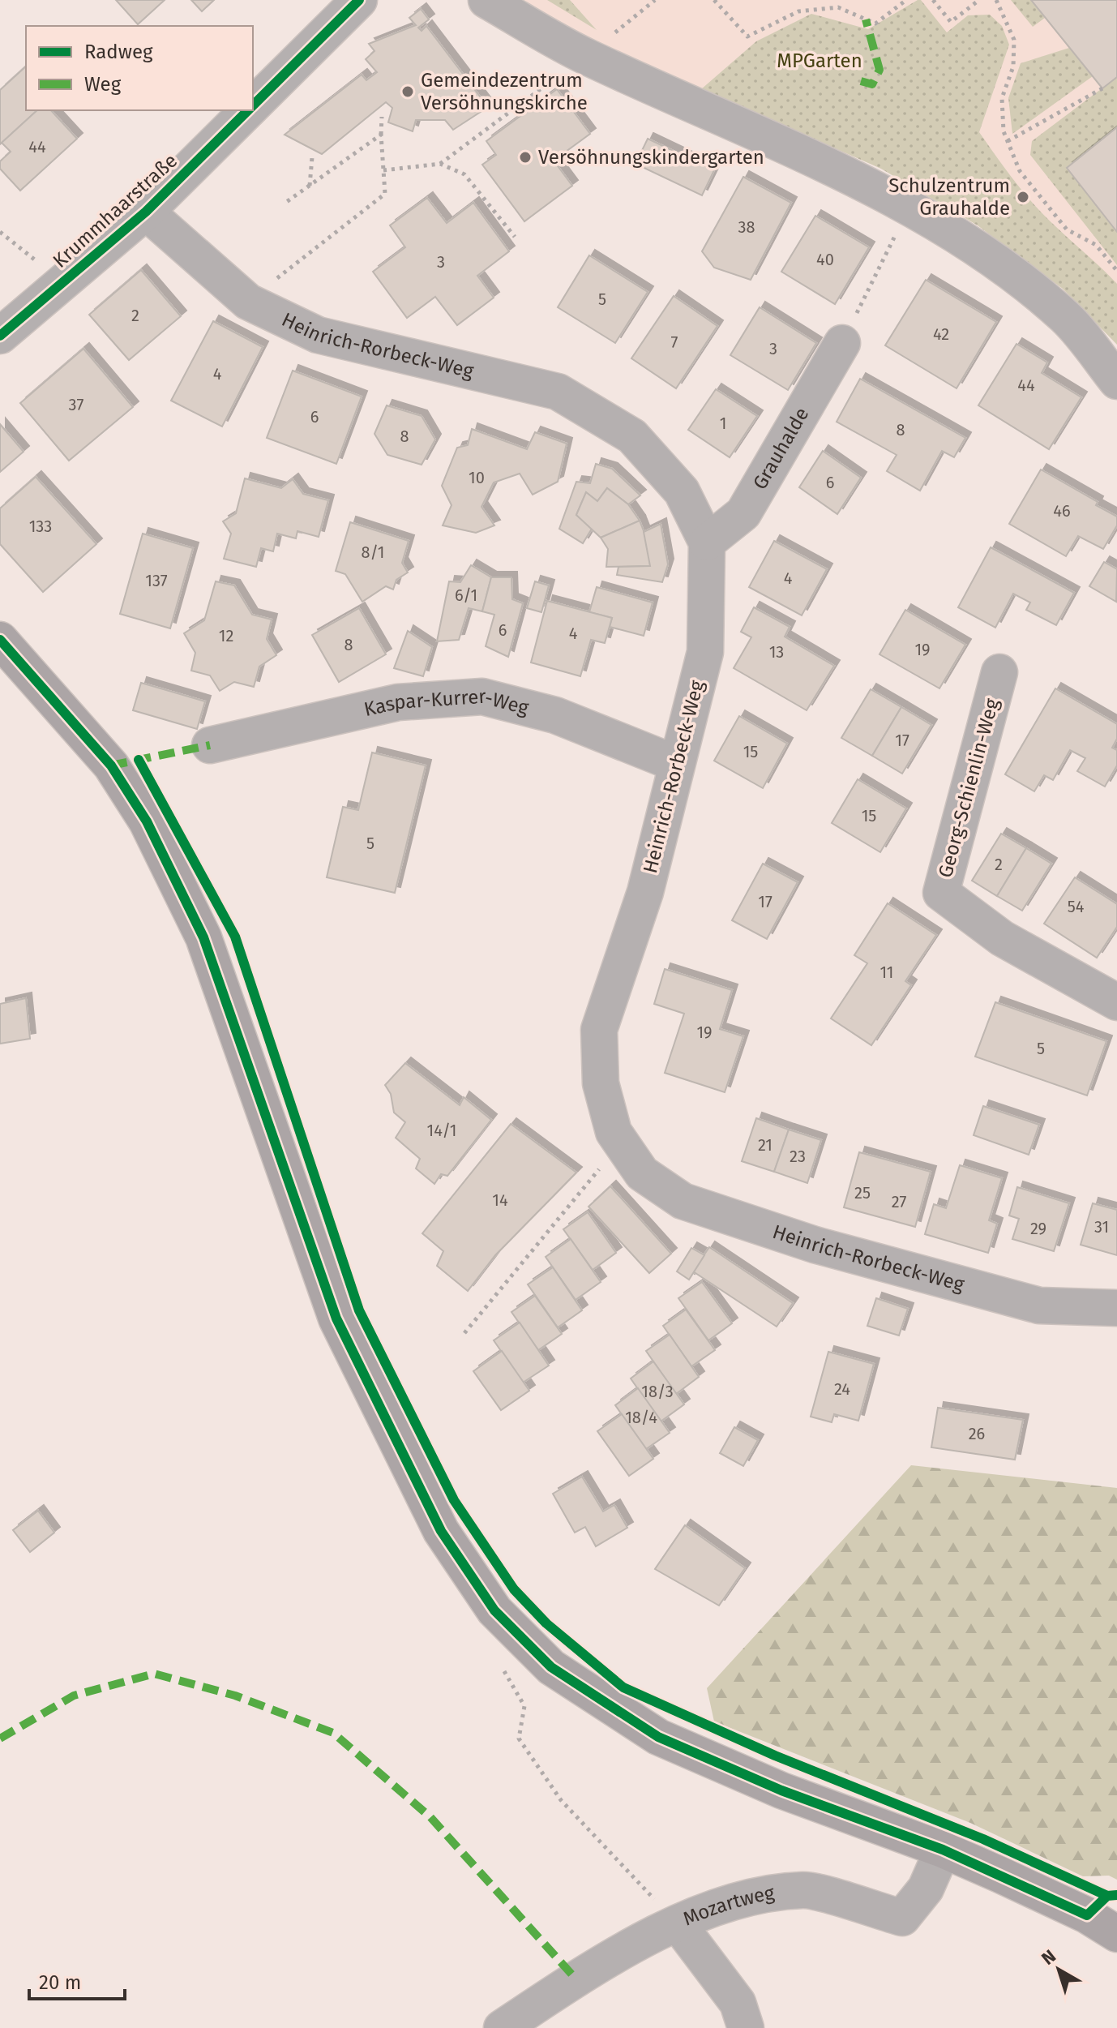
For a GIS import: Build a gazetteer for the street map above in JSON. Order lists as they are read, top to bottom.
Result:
{
  "streets": {
    "street": [
      "Krummhaarstraße",
      "Heinrich-Rorbeck-Weg",
      "Grauhalde",
      "Kaspar-Kurrer-Weg",
      "Georg-Schienlin-Weg",
      "Mozartweg"
    ]
  },
  "crossings": [
    ["Krummhaarstraße", "Heinrich-Rorbeck-Weg"],
    ["Heinrich-Rorbeck-Weg", "Grauhalde"],
    ["Heinrich-Rorbeck-Weg", "Kaspar-Kurrer-Weg"]
  ],
  "parks": ["MPGarten"],
  "places": ["Gemeindezentrum Versöhnungskirche", "Versöhnungskindergarten", "Schulzentrum Grauhalde"],
  "house_numbers": [
    "44",
    "38",
    "40",
    "3",
    "5",
    "2",
    "42",
    "7",
    "3",
    "4",
    "44",
    "37",
    "6",
    "1",
    "8",
    "8",
    "10",
    "6",
    "46",
    "133",
    "8/1",
    "4",
    "137",
    "6/1",
    "6",
    "4",
    "12",
    "8",
    "19",
    "13",
    "17",
    "15",
    "15",
    "5",
    "2",
    "17",
    "54",
    "11",
    "19",
    "5",
    "14/1",
    "21",
    "23",
    "25",
    "14",
    "27",
    "31",
    "29",
    "24",
    "18/3",
    "18/4",
    "26"
  ],
  "legend": ["Radweg", "Weg"],
  "scale_bar": "20 m",
  "north": "top left"
}
